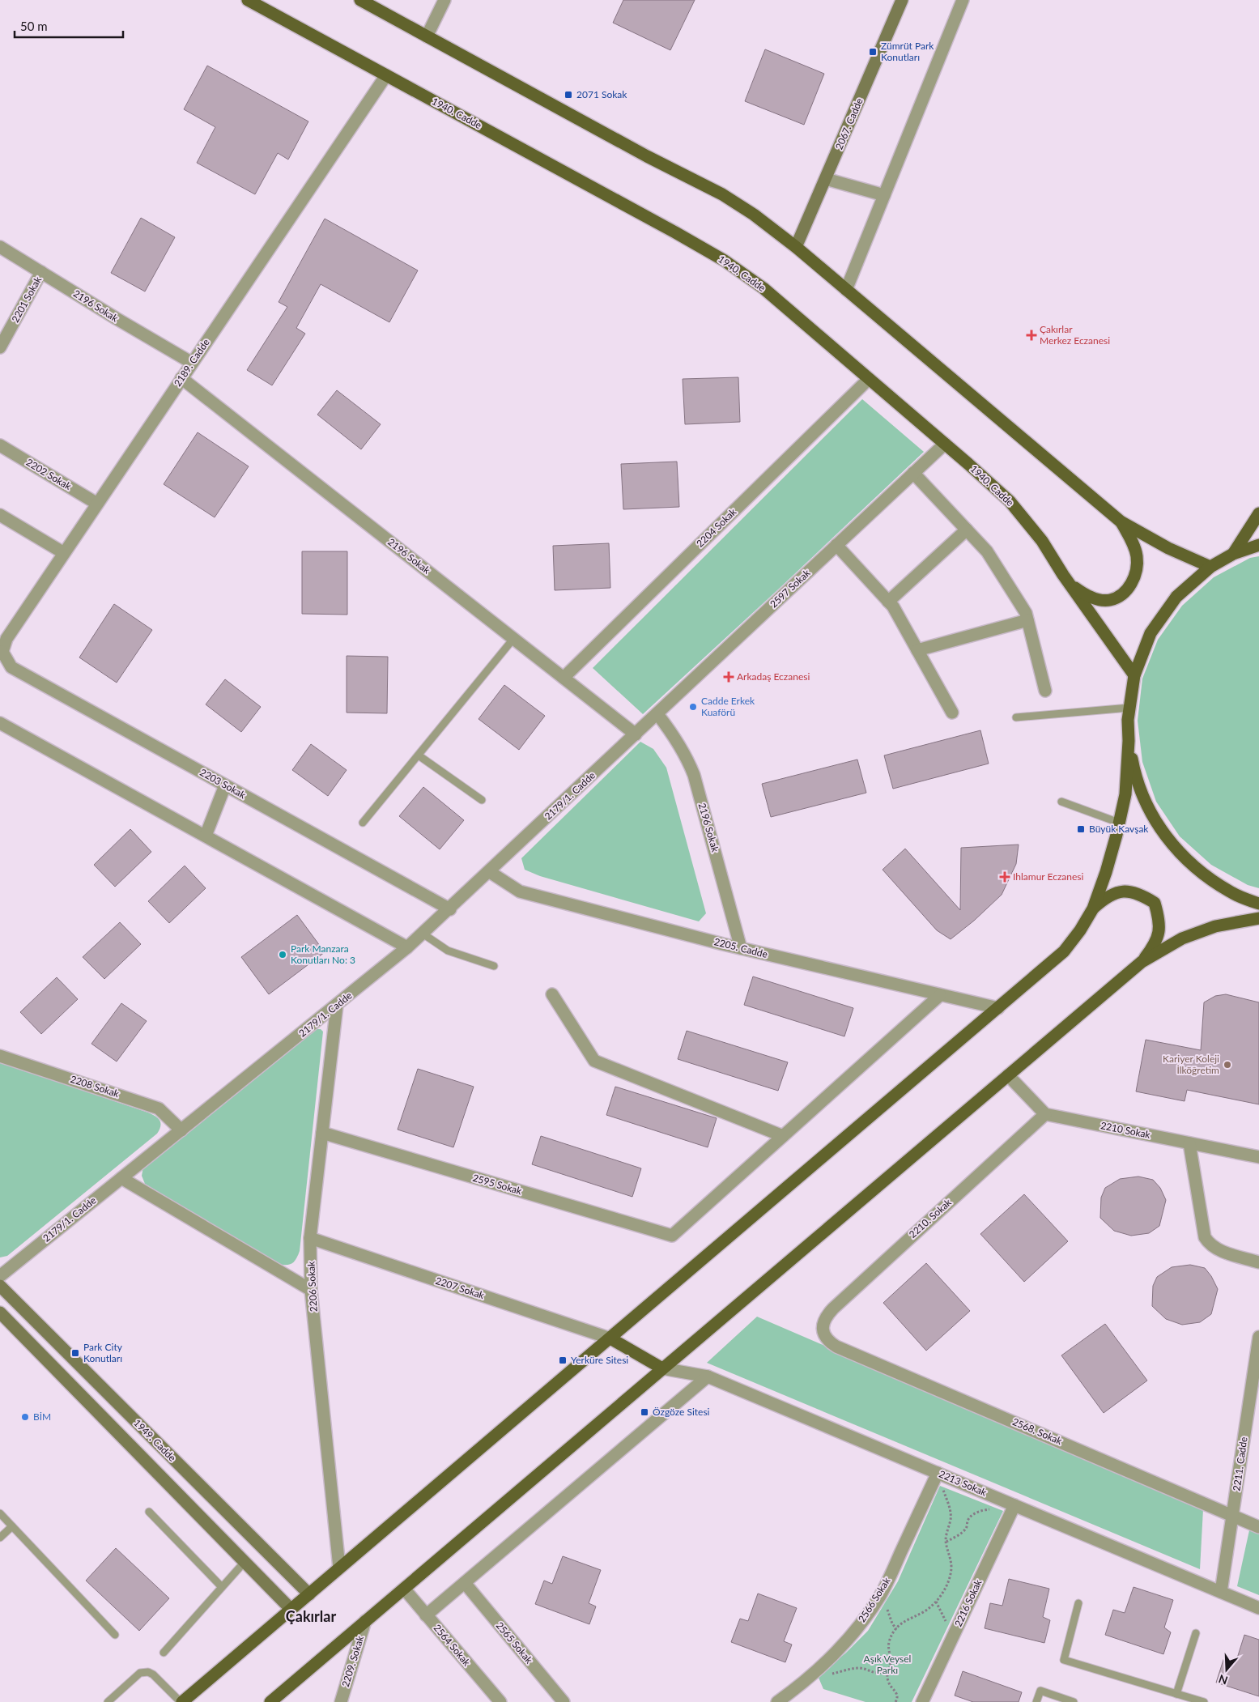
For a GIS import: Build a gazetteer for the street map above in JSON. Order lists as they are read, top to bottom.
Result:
{
  "streets": {
    "main road": ["1940. Cadde"],
    "street": [
      "2067. Cadde",
      "2201 Sokak",
      "2196 Sokak",
      "2189. Cadde",
      "2202 Sokak",
      "2204 Sokak",
      "2597 Sokak",
      "2203 Sokak",
      "2179/1. Cadde",
      "2205. Cadde",
      "2208 Sokak",
      "2210 Sokak",
      "2595 Sokak",
      "2210. Sokak",
      "2206 Sokak",
      "2207 Sokak",
      "2568. Sokak",
      "1949. Cadde",
      "2211. Cadde",
      "2213 Sokak",
      "2566 Sokak",
      "2216 Sokak",
      "2565 Sokak",
      "2564 Sokak",
      "2209. Sokak"
    ]
  },
  "crossings": [
    ["1940. Cadde", "2189. Cadde"],
    ["1940. Cadde", "2204 Sokak"],
    ["1940. Cadde", "2597 Sokak"],
    ["2201 Sokak", "2196 Sokak"],
    ["2196 Sokak", "2189. Cadde"],
    ["2196 Sokak", "2204 Sokak"],
    ["2196 Sokak", "2597 Sokak"],
    ["2196 Sokak", "2179/1. Cadde"],
    ["2196 Sokak", "2205. Cadde"],
    ["2189. Cadde", "2202 Sokak"],
    ["2189. Cadde", "2203 Sokak"],
    ["2597 Sokak", "2179/1. Cadde"],
    ["2203 Sokak", "2179/1. Cadde"],
    ["2179/1. Cadde", "2205. Cadde"],
    ["2179/1. Cadde", "2208 Sokak"],
    ["2179/1. Cadde", "2206 Sokak"],
    ["2210 Sokak", "2210. Sokak"],
    ["2595 Sokak", "2206 Sokak"],
    ["2210. Sokak", "2568. Sokak"],
    ["2206 Sokak", "2207 Sokak"],
    ["2568. Sokak", "2211. Cadde"],
    ["2211. Cadde", "2213 Sokak"],
    ["2213 Sokak", "2566 Sokak"],
    ["2213 Sokak", "2216 Sokak"]
  ],
  "districts": ["Çakırlar"],
  "parks": ["Aşık Veysel Parkı"],
  "places": {
    "transit": [
      "Zümrüt Park Konutları",
      "2071 Sokak",
      "Büyük Kavşak",
      "Park City Konutları",
      "Yerküre Sitesi",
      "Özgöze Sitesi"
    ],
    "health": ["Çakırlar Merkez Eczanesi", "Arkadaş Eczanesi", "Ihlamur Eczanesi"],
    "other": [
      "Cadde Erkek Kuaförü",
      "Park Manzara Konutları No: 3",
      "Kariyer Koleji İlköğretim",
      "BİM"
    ]
  },
  "scale_bar": "50 m",
  "north": "bottom"
}
